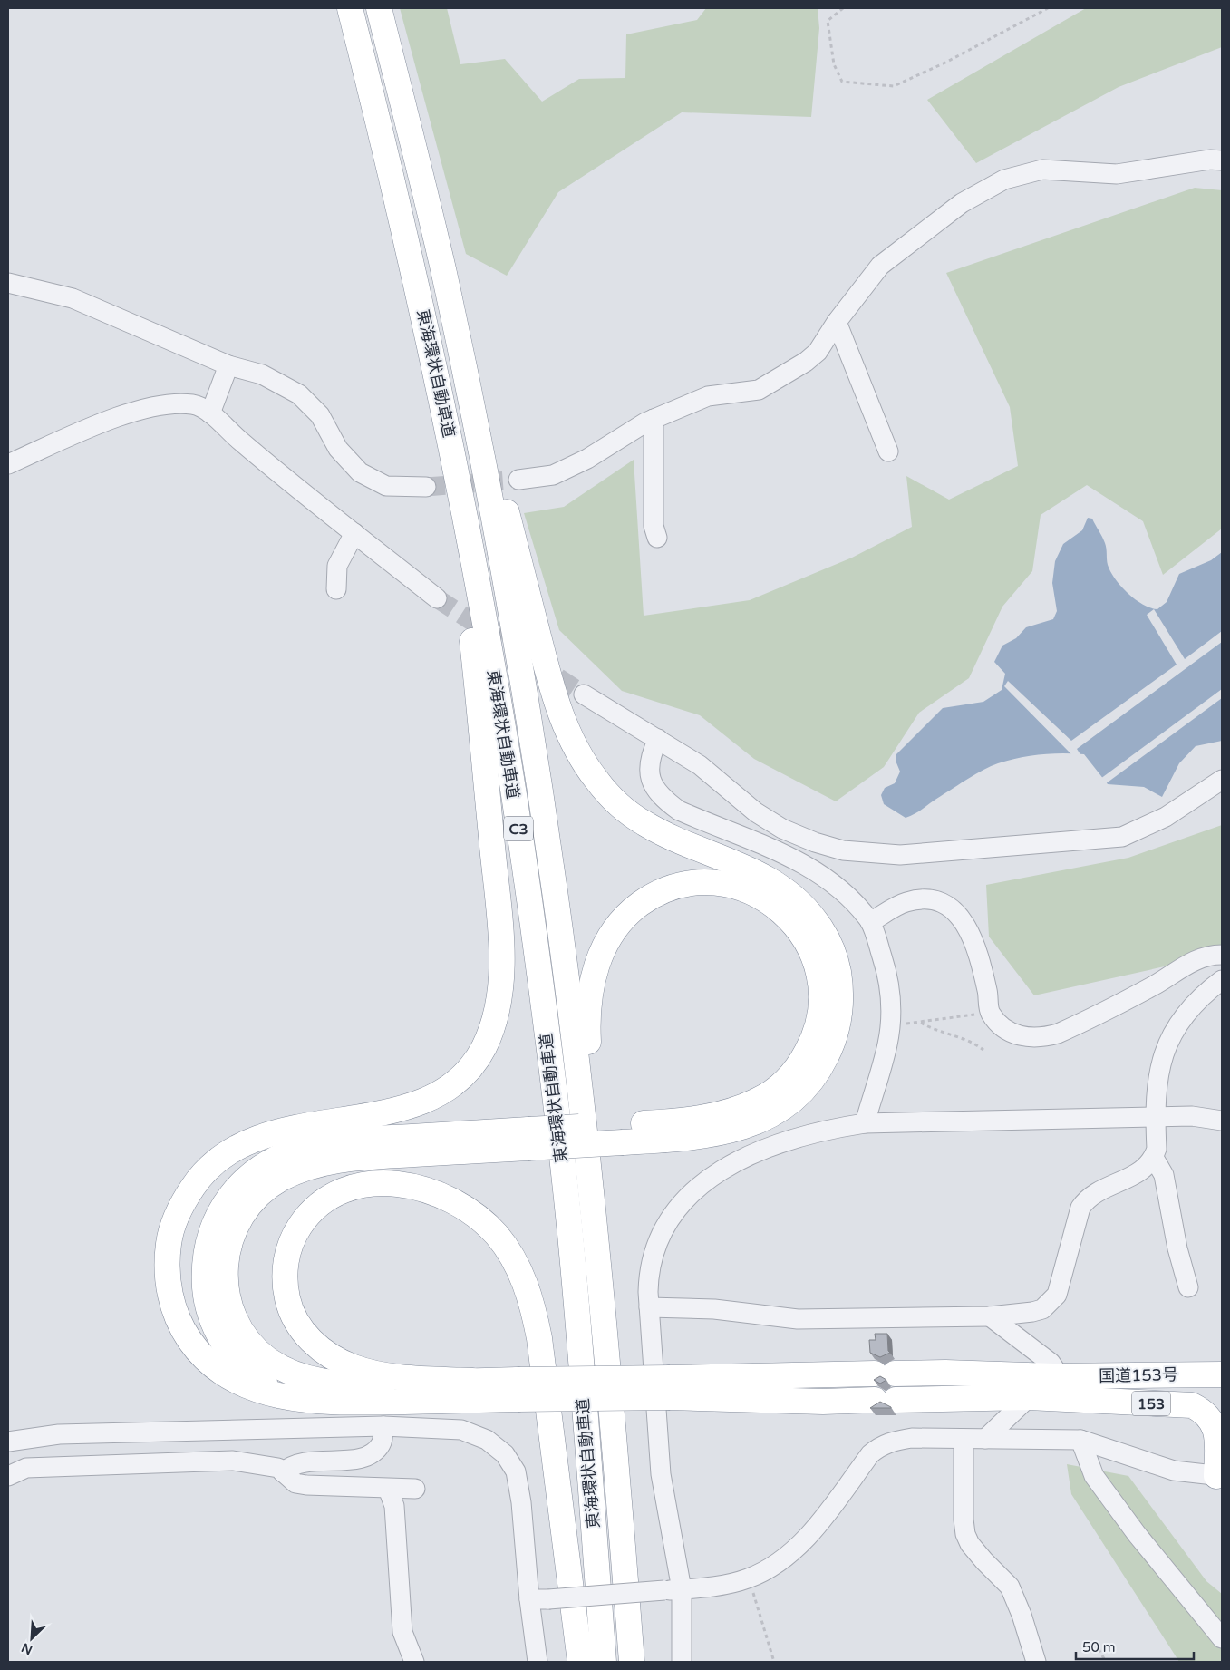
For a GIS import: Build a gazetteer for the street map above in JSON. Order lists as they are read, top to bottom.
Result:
{
  "streets": {
    "highway": [
      "東海環状自動車道",
      "C3",
      "国道153号",
      "153"
    ]
  },
  "crossings": [
    ["国道153号", "153"]
  ],
  "scale_bar": "50 m",
  "north": "bottom left"
}
